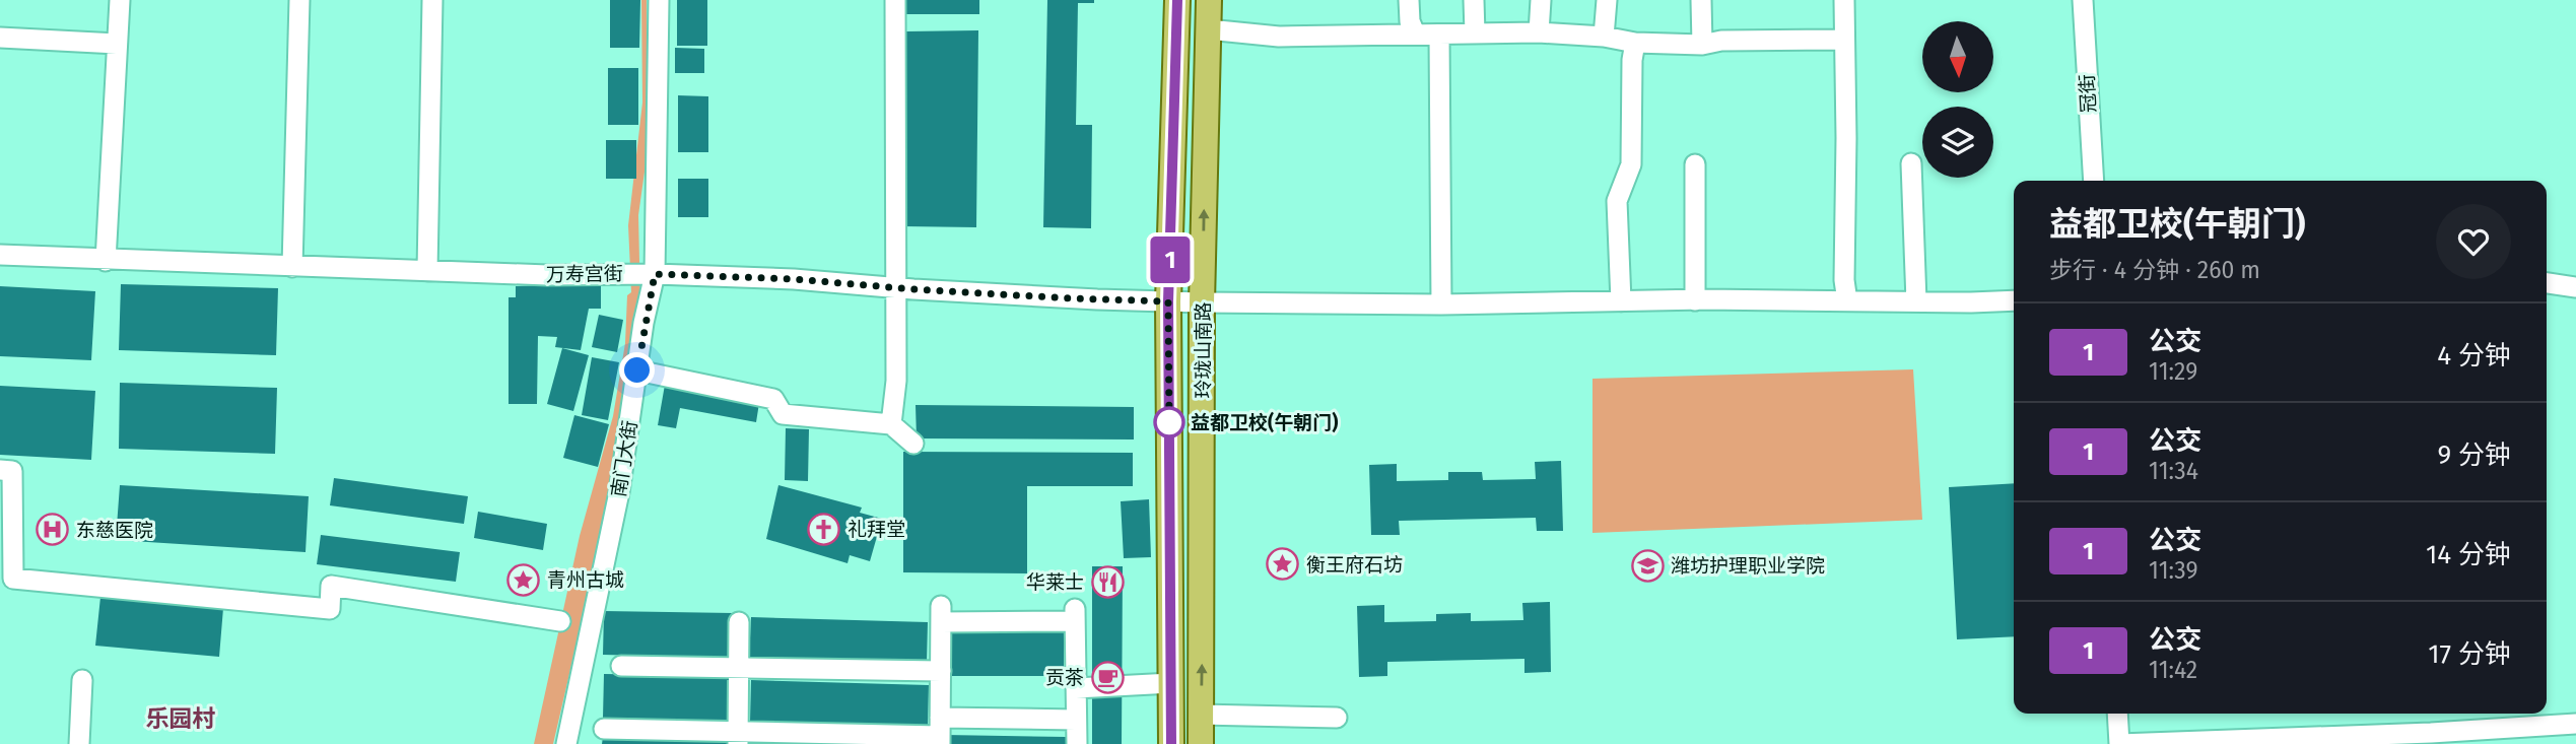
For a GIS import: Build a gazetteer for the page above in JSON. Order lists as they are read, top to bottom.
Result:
{
  "streets": {
    "main road": ["玲珑山南路"],
    "street": ["冠街", "万寿宫街", "南门大街"]
  },
  "crossings": [
    ["万寿宫街", "玲珑山南路"],
    ["万寿宫街", "南门大街"]
  ],
  "districts": ["乐园村"],
  "places": {
    "other": ["益都卫校(午朝门)"],
    "church": ["礼拜堂"],
    "hospital": ["东慈医院"],
    "place": ["衡王府石坊", "青州古城"],
    "school or university": ["潍坊护理职业学院"],
    "restaurant": ["华莱士"],
    "cafe": ["贡茶"]
  },
  "lines": ["bus line 1"],
  "north": "bottom",
  "page": {
    "on_map": "1",
    "heading": ["益都卫校(午朝门)", "步行 · 4 分钟 · 260 m"],
    "list": [
      {
        "mark": "1",
        "name": "公交",
        "note": "11:29",
        "value": "4 分钟"
      },
      {
        "mark": "1",
        "name": "公交",
        "note": "11:34",
        "value": "9 分钟"
      },
      {
        "mark": "1",
        "name": "公交",
        "note": "11:39",
        "value": "14 分钟"
      },
      {
        "mark": "1",
        "name": "公交",
        "note": "11:42",
        "value": "17 分钟"
      }
    ]
  }
}
